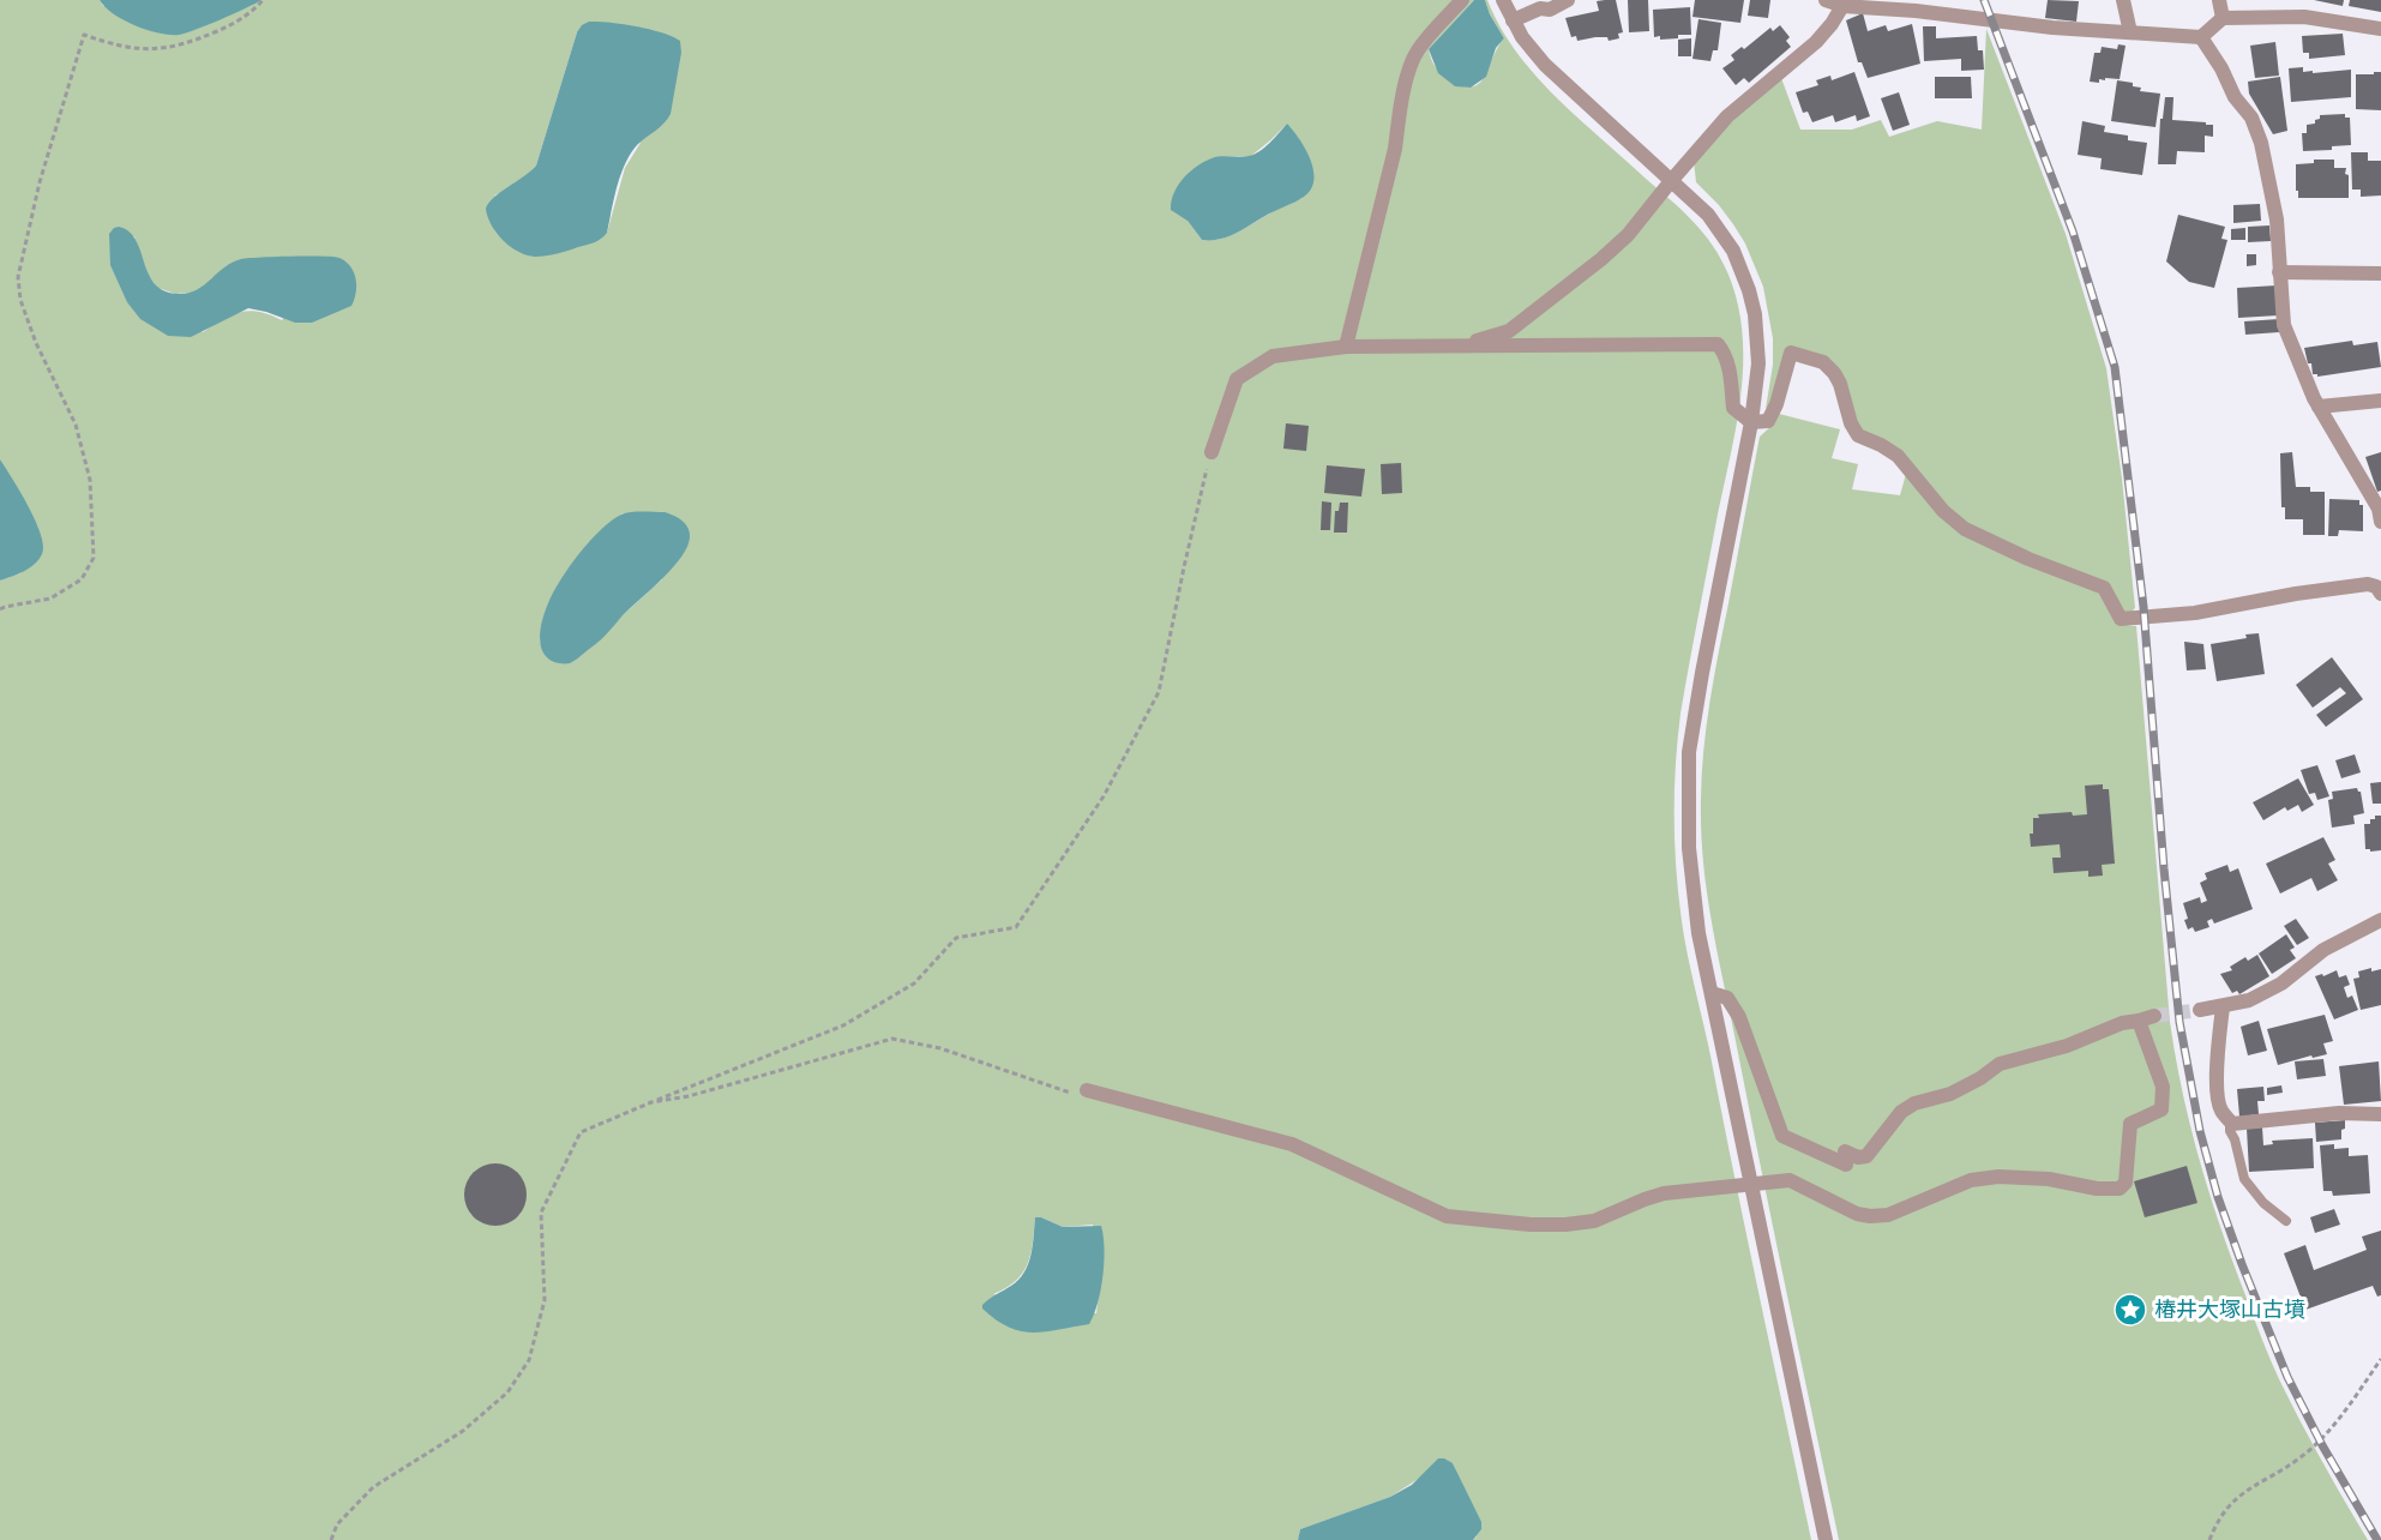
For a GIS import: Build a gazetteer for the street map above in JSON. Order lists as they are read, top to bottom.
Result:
{
  "places": {
    "place": ["椿井大塚山古墳"]
  }
}
